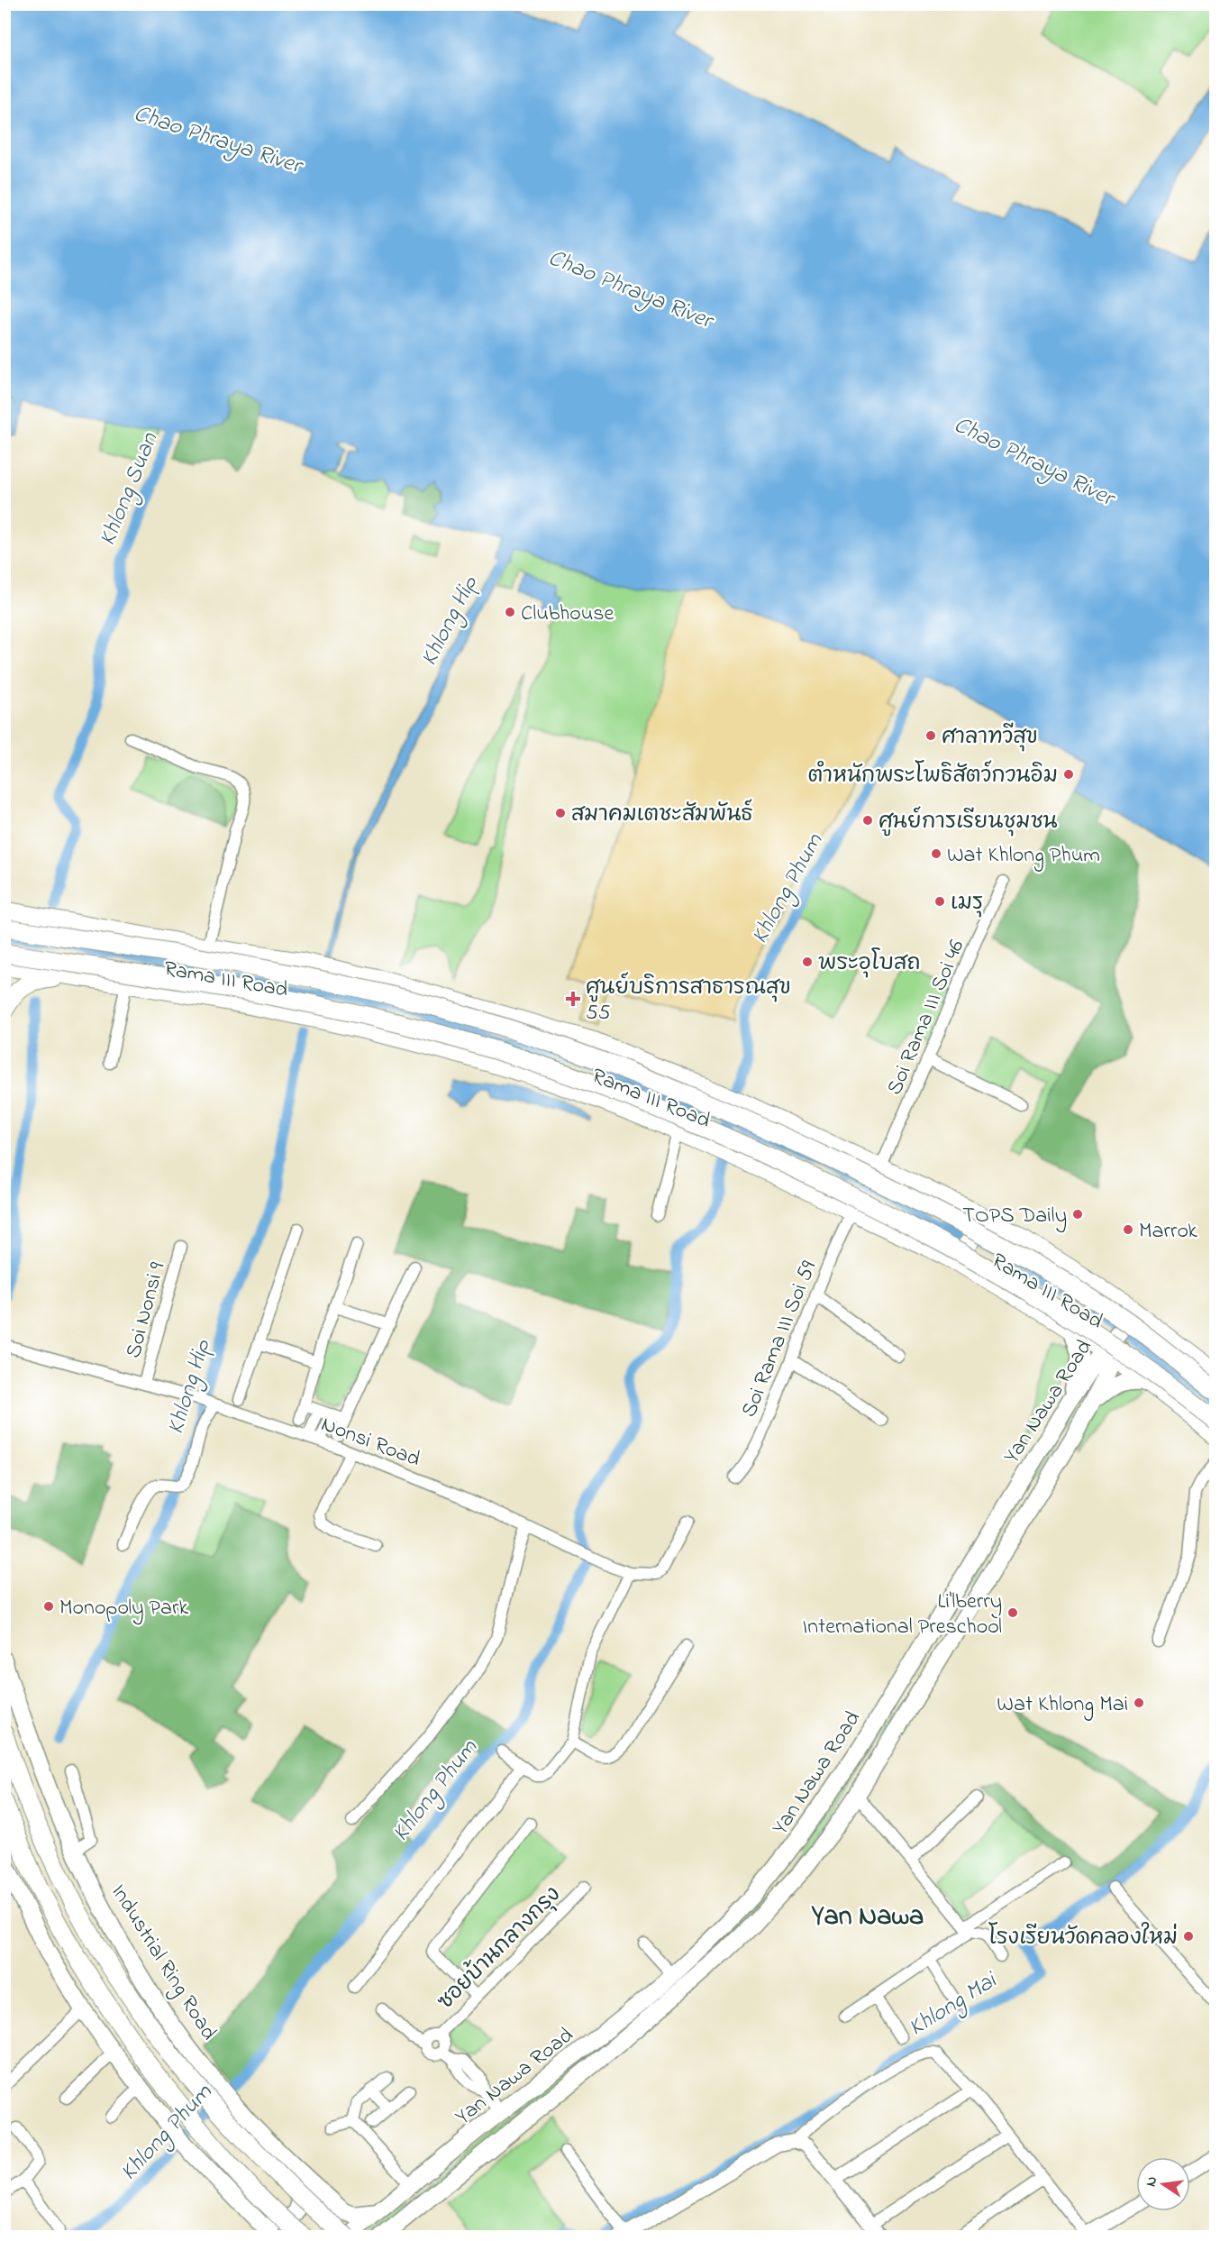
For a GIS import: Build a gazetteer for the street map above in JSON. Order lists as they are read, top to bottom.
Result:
{
  "streets": {
    "main road": ["Rama III Road", "Yan Nawa Road", "Industrial Ring Road"],
    "street": [
      "Soi Rama III Soi 46",
      "Soi Nonsi 9",
      "Soi Rama III Soi 59",
      "Nonsi Road",
      "ซอยบ้านกลางกรุง"
    ]
  },
  "crossings": [
    ["Rama III Road", "Soi Rama III Soi 46"],
    ["Rama III Road", "Soi Rama III Soi 59"],
    ["Rama III Road", "Yan Nawa Road"],
    ["Soi Nonsi 9", "Nonsi Road"],
    ["Yan Nawa Road", "Industrial Ring Road"]
  ],
  "districts": ["Yan Nawa"],
  "water": [
    "Chao Phraya River",
    "Khlong Suan",
    "Khlong Hip",
    "Khlong Phum",
    "Khlong Mai"
  ],
  "places": {
    "other": [
      "Clubhouse",
      "ศาลาทวีสุข",
      "ตำหนักพระโพธิสัตว์กวนอิม",
      "สมาคมเตชะสัมพันธ์",
      "ศูนย์การเรียนชุมชน",
      "Wat Khlong Phum",
      "เมรุ",
      "พระอุโบสถ",
      "TOPS Daily",
      "Marrok",
      "Monopoly Park",
      "Li'lberry International Preschool",
      "Wat Khlong Mai",
      "โรงเรียนวัดคลองใหม่"
    ],
    "health": ["ศูนย์บริการสาธารณสุข 55"]
  },
  "north": "left"
}
